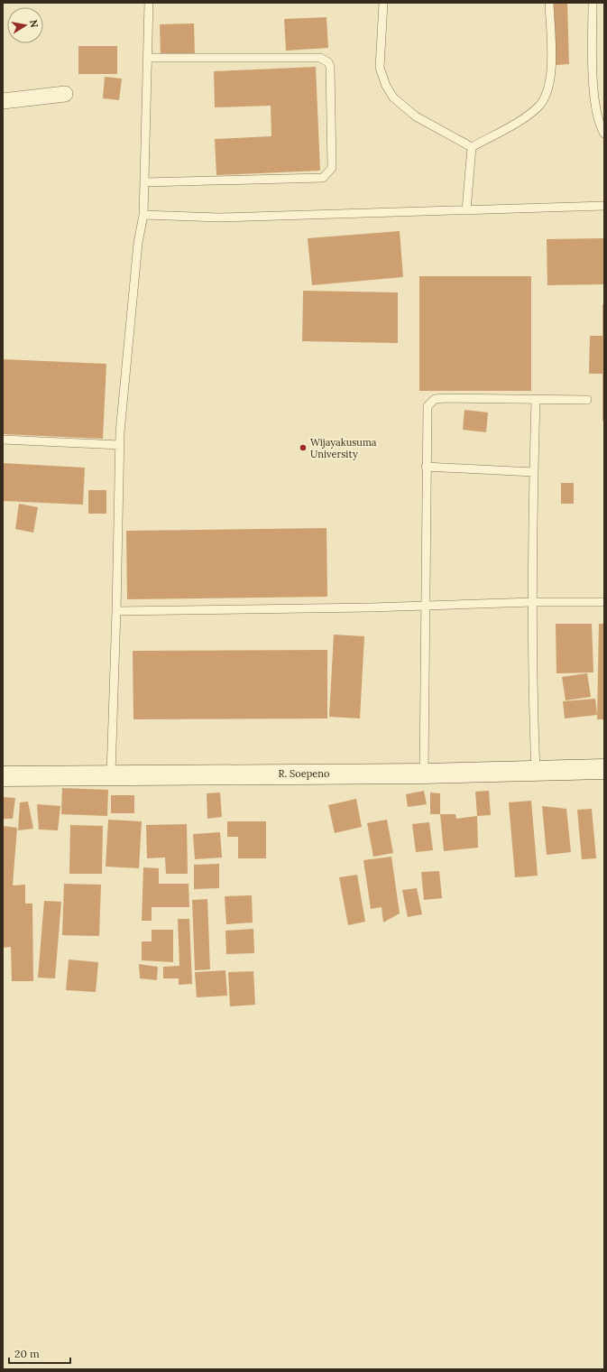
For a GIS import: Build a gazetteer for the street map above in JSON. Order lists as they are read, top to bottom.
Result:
{
  "streets": {
    "street": ["R. Soepeno"]
  },
  "places": ["Wijayakusuma University"],
  "scale_bar": "20 m",
  "north": "right"
}
